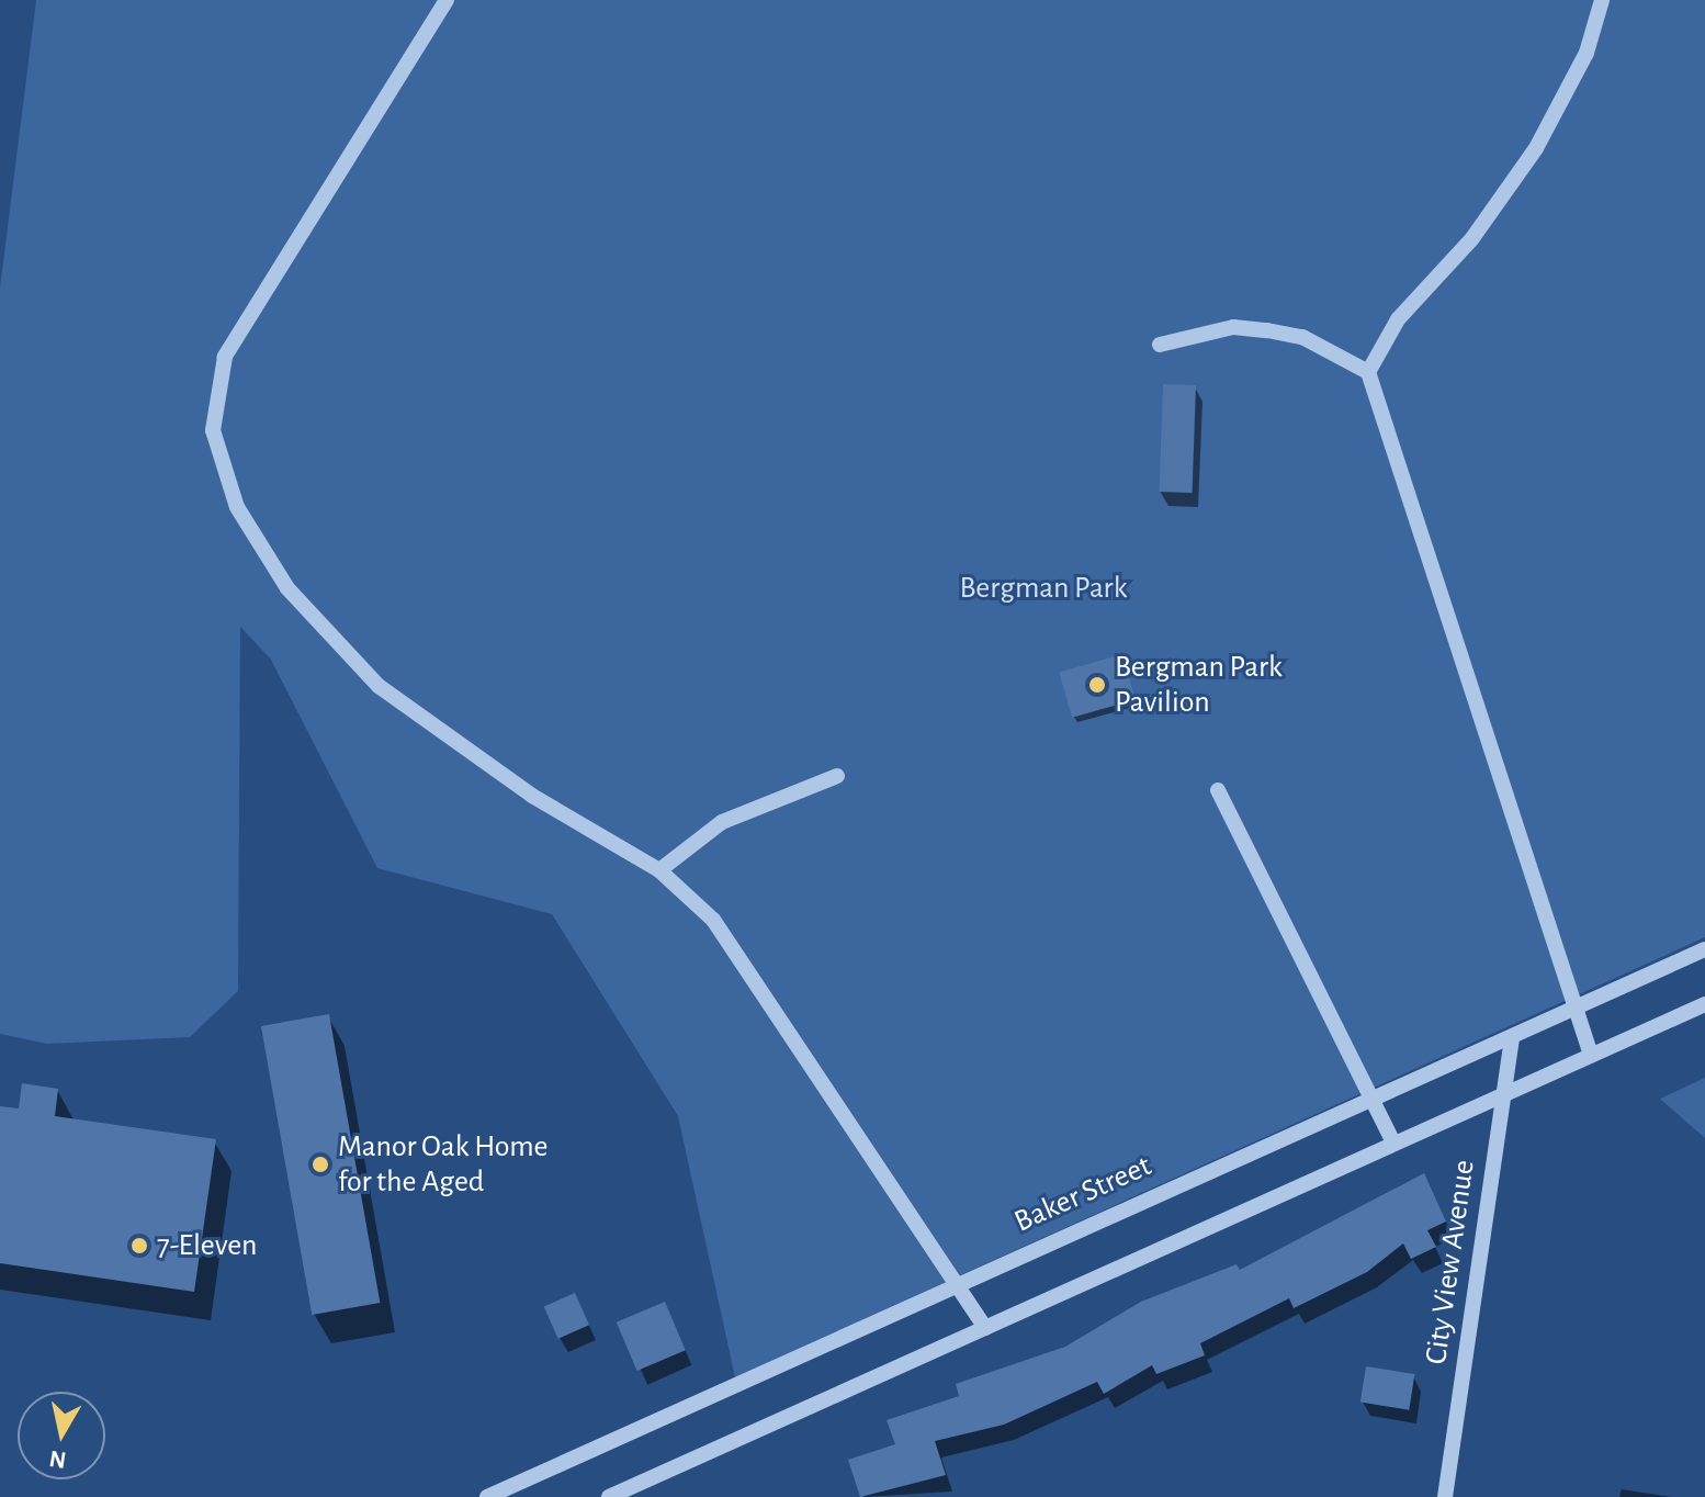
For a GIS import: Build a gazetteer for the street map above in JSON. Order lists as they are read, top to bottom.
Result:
{
  "streets": {
    "street": ["Baker Street", "City View Avenue"]
  },
  "crossings": [
    ["Baker Street", "City View Avenue"]
  ],
  "parks": ["Bergman Park"],
  "places": ["Bergman Park Pavilion", "Manor Oak Home for the Aged", "7-Eleven"],
  "north": "bottom"
}
